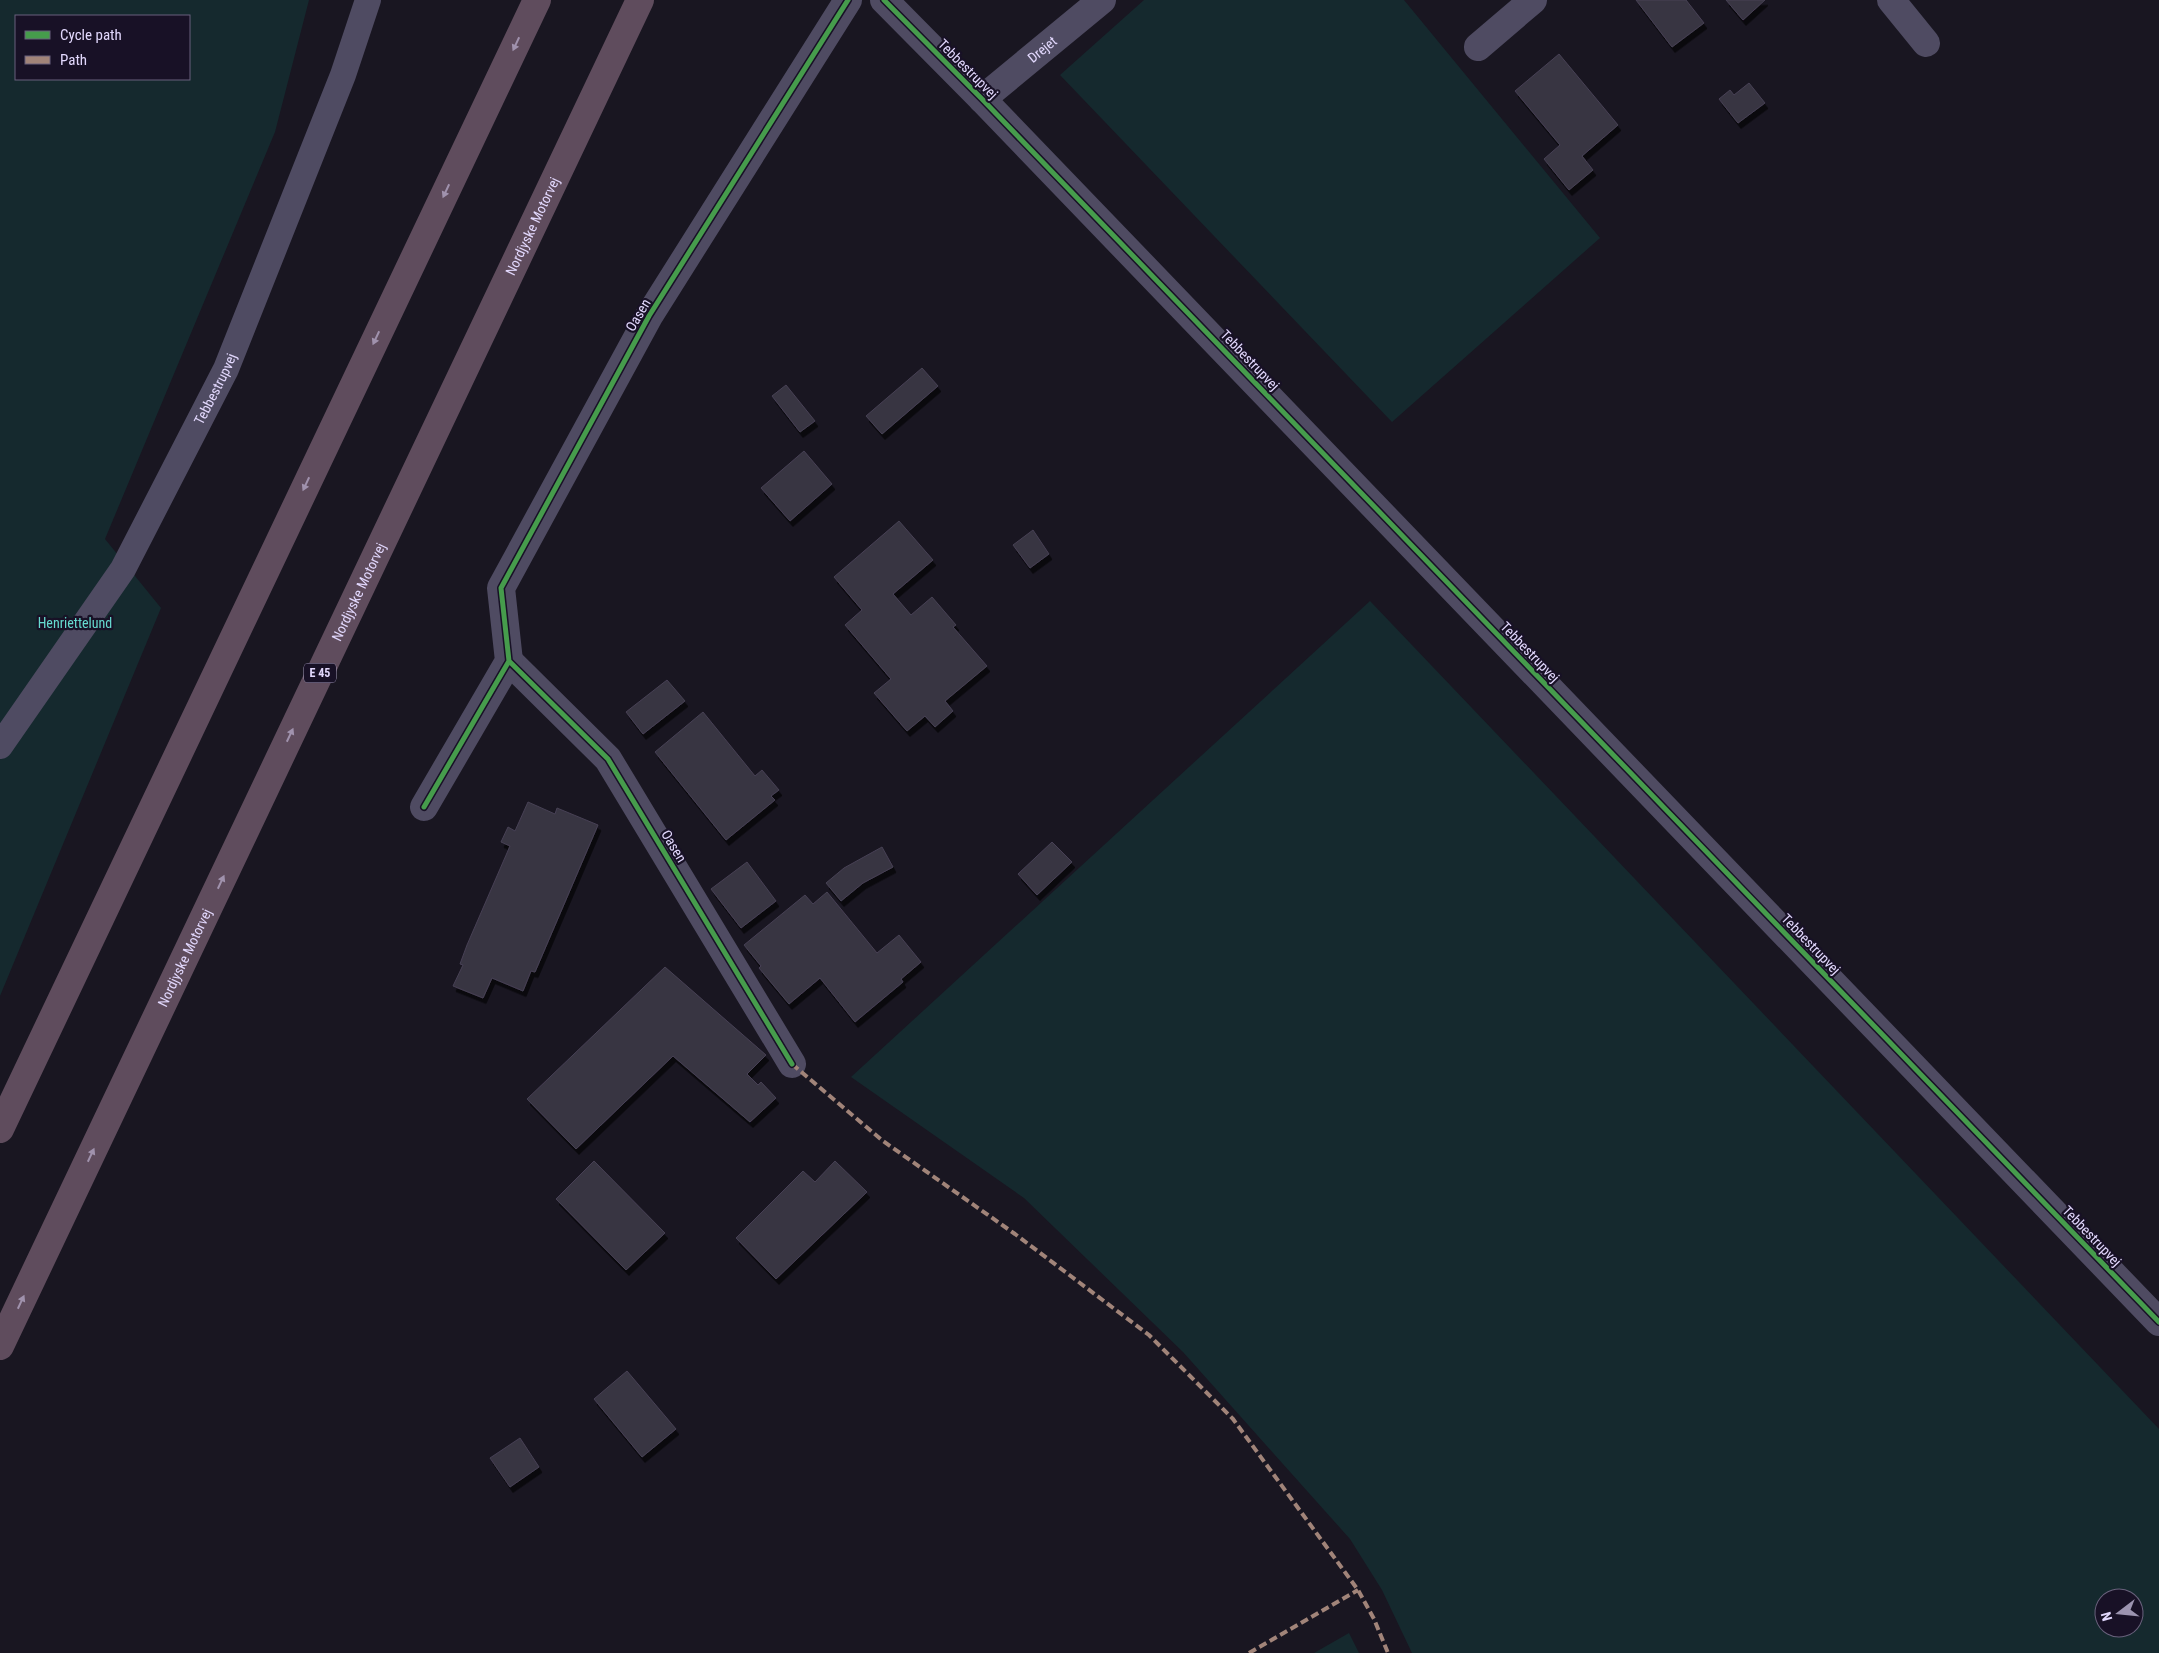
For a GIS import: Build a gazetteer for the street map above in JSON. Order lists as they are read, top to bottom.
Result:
{
  "streets": {
    "highway": ["Nordjyske Motorvej", "E 45"],
    "street": ["Drejet", "Tebbestrupvej", "Oasen"]
  },
  "crossings": [
    ["Drejet", "Tebbestrupvej"]
  ],
  "parks": ["Henriettelund"],
  "legend": ["Cycle path", "Path"],
  "north": "left"
}
